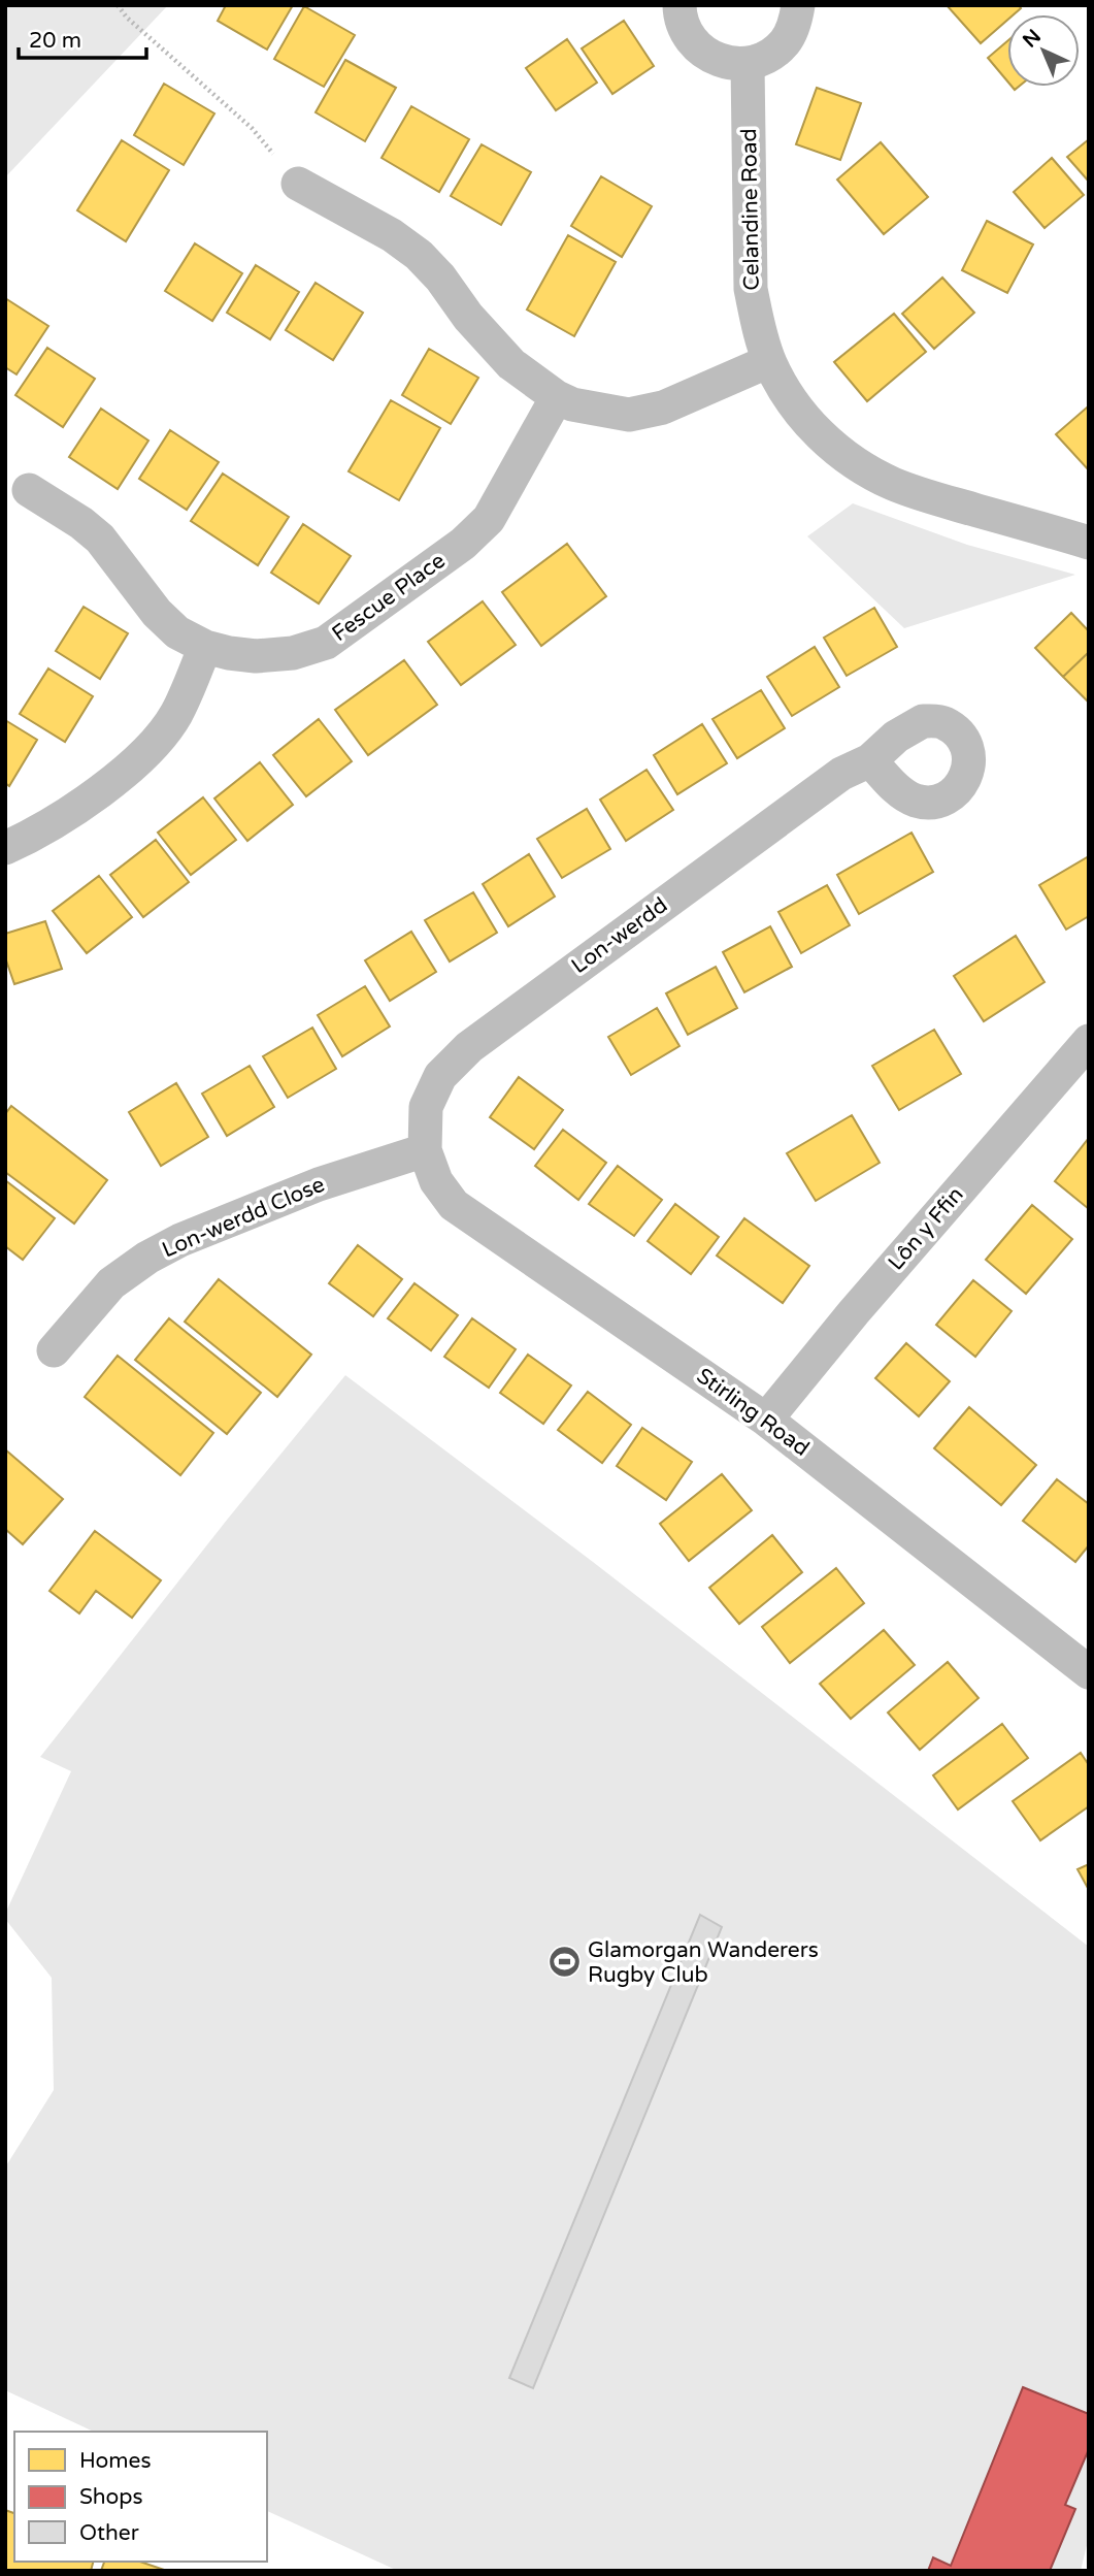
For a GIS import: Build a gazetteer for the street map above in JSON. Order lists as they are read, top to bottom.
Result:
{
  "streets": {
    "street": [
      "Celandine Road",
      "Fescue Place",
      "Lon-werdd",
      "Lon-werdd Close",
      "Lôn y Ffin",
      "Stirling Road"
    ]
  },
  "crossings": [
    ["Lon-werdd", "Lon-werdd Close"],
    ["Lon-werdd", "Stirling Road"],
    ["Lon-werdd Close", "Stirling Road"],
    ["Lôn y Ffin", "Stirling Road"]
  ],
  "places": {
    "sports": ["Glamorgan Wanderers Rugby Club"]
  },
  "legend": ["Homes", "Shops", "Other"],
  "scale_bar": "20 m",
  "north": "top left"
}
